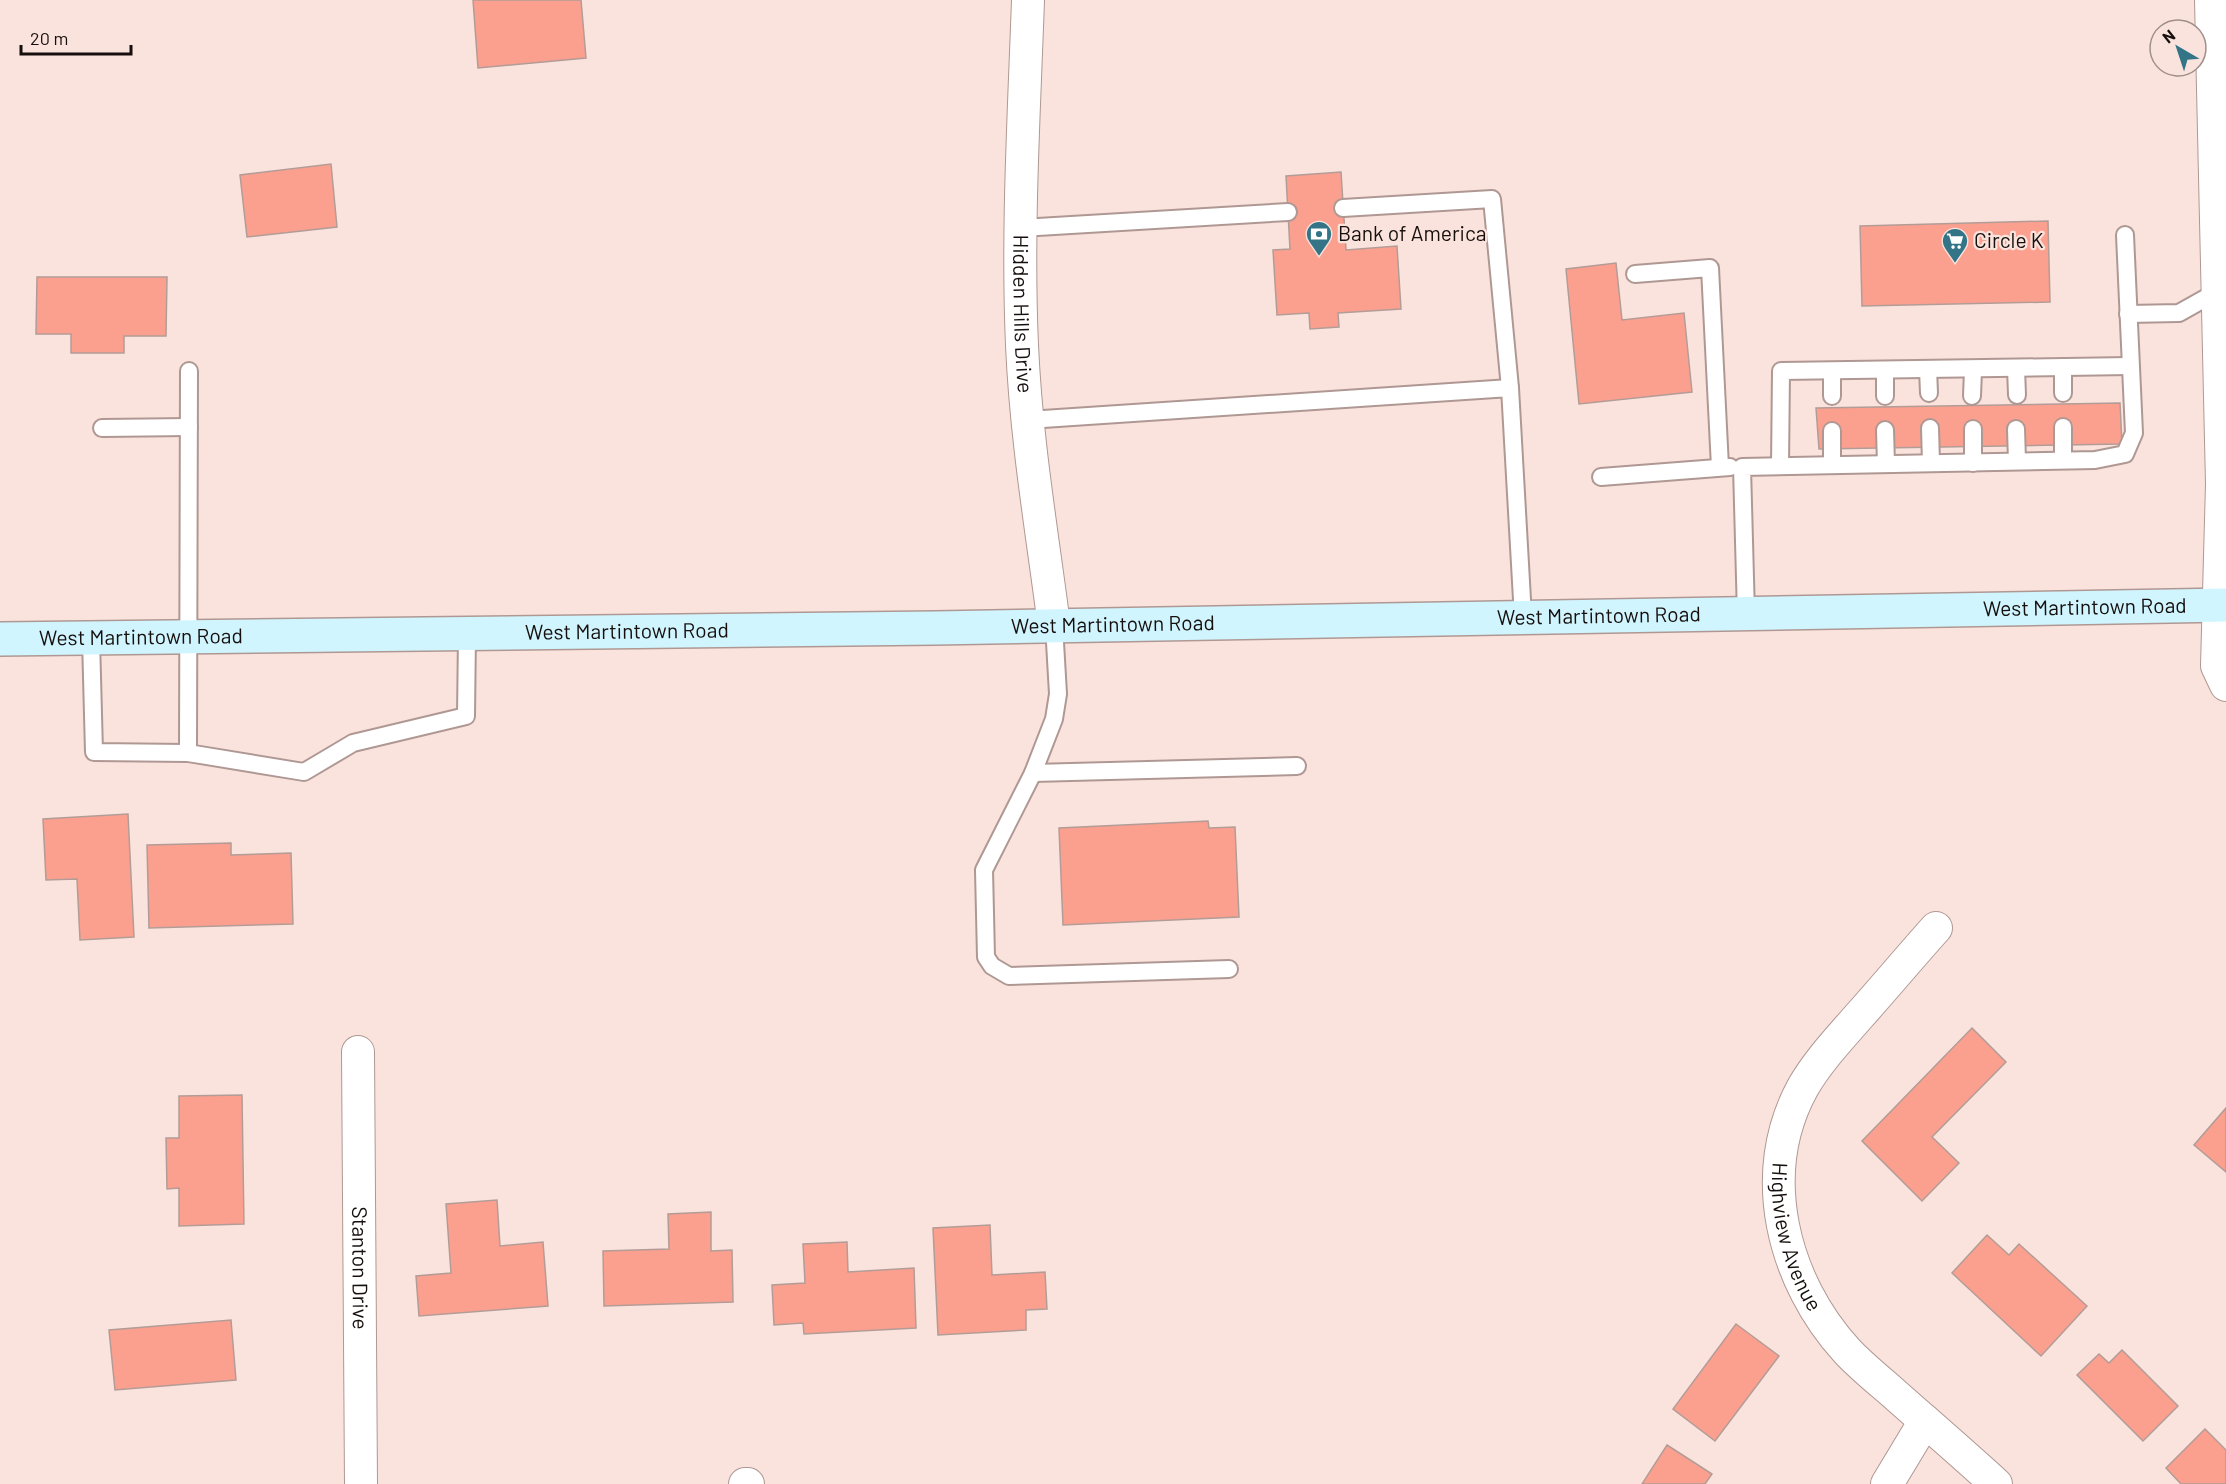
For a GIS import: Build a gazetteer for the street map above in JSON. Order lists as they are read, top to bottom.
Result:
{
  "streets": {
    "main road": ["West Martintown Road"],
    "street": ["Hidden Hills Drive", "Highview Avenue", "Stanton Drive"]
  },
  "crossings": [
    ["Hidden Hills Drive", "West Martintown Road"]
  ],
  "places": {
    "bank": ["Bank of America"],
    "supermarket": ["Circle K"]
  },
  "scale_bar": "20 m",
  "north": "top left"
}
